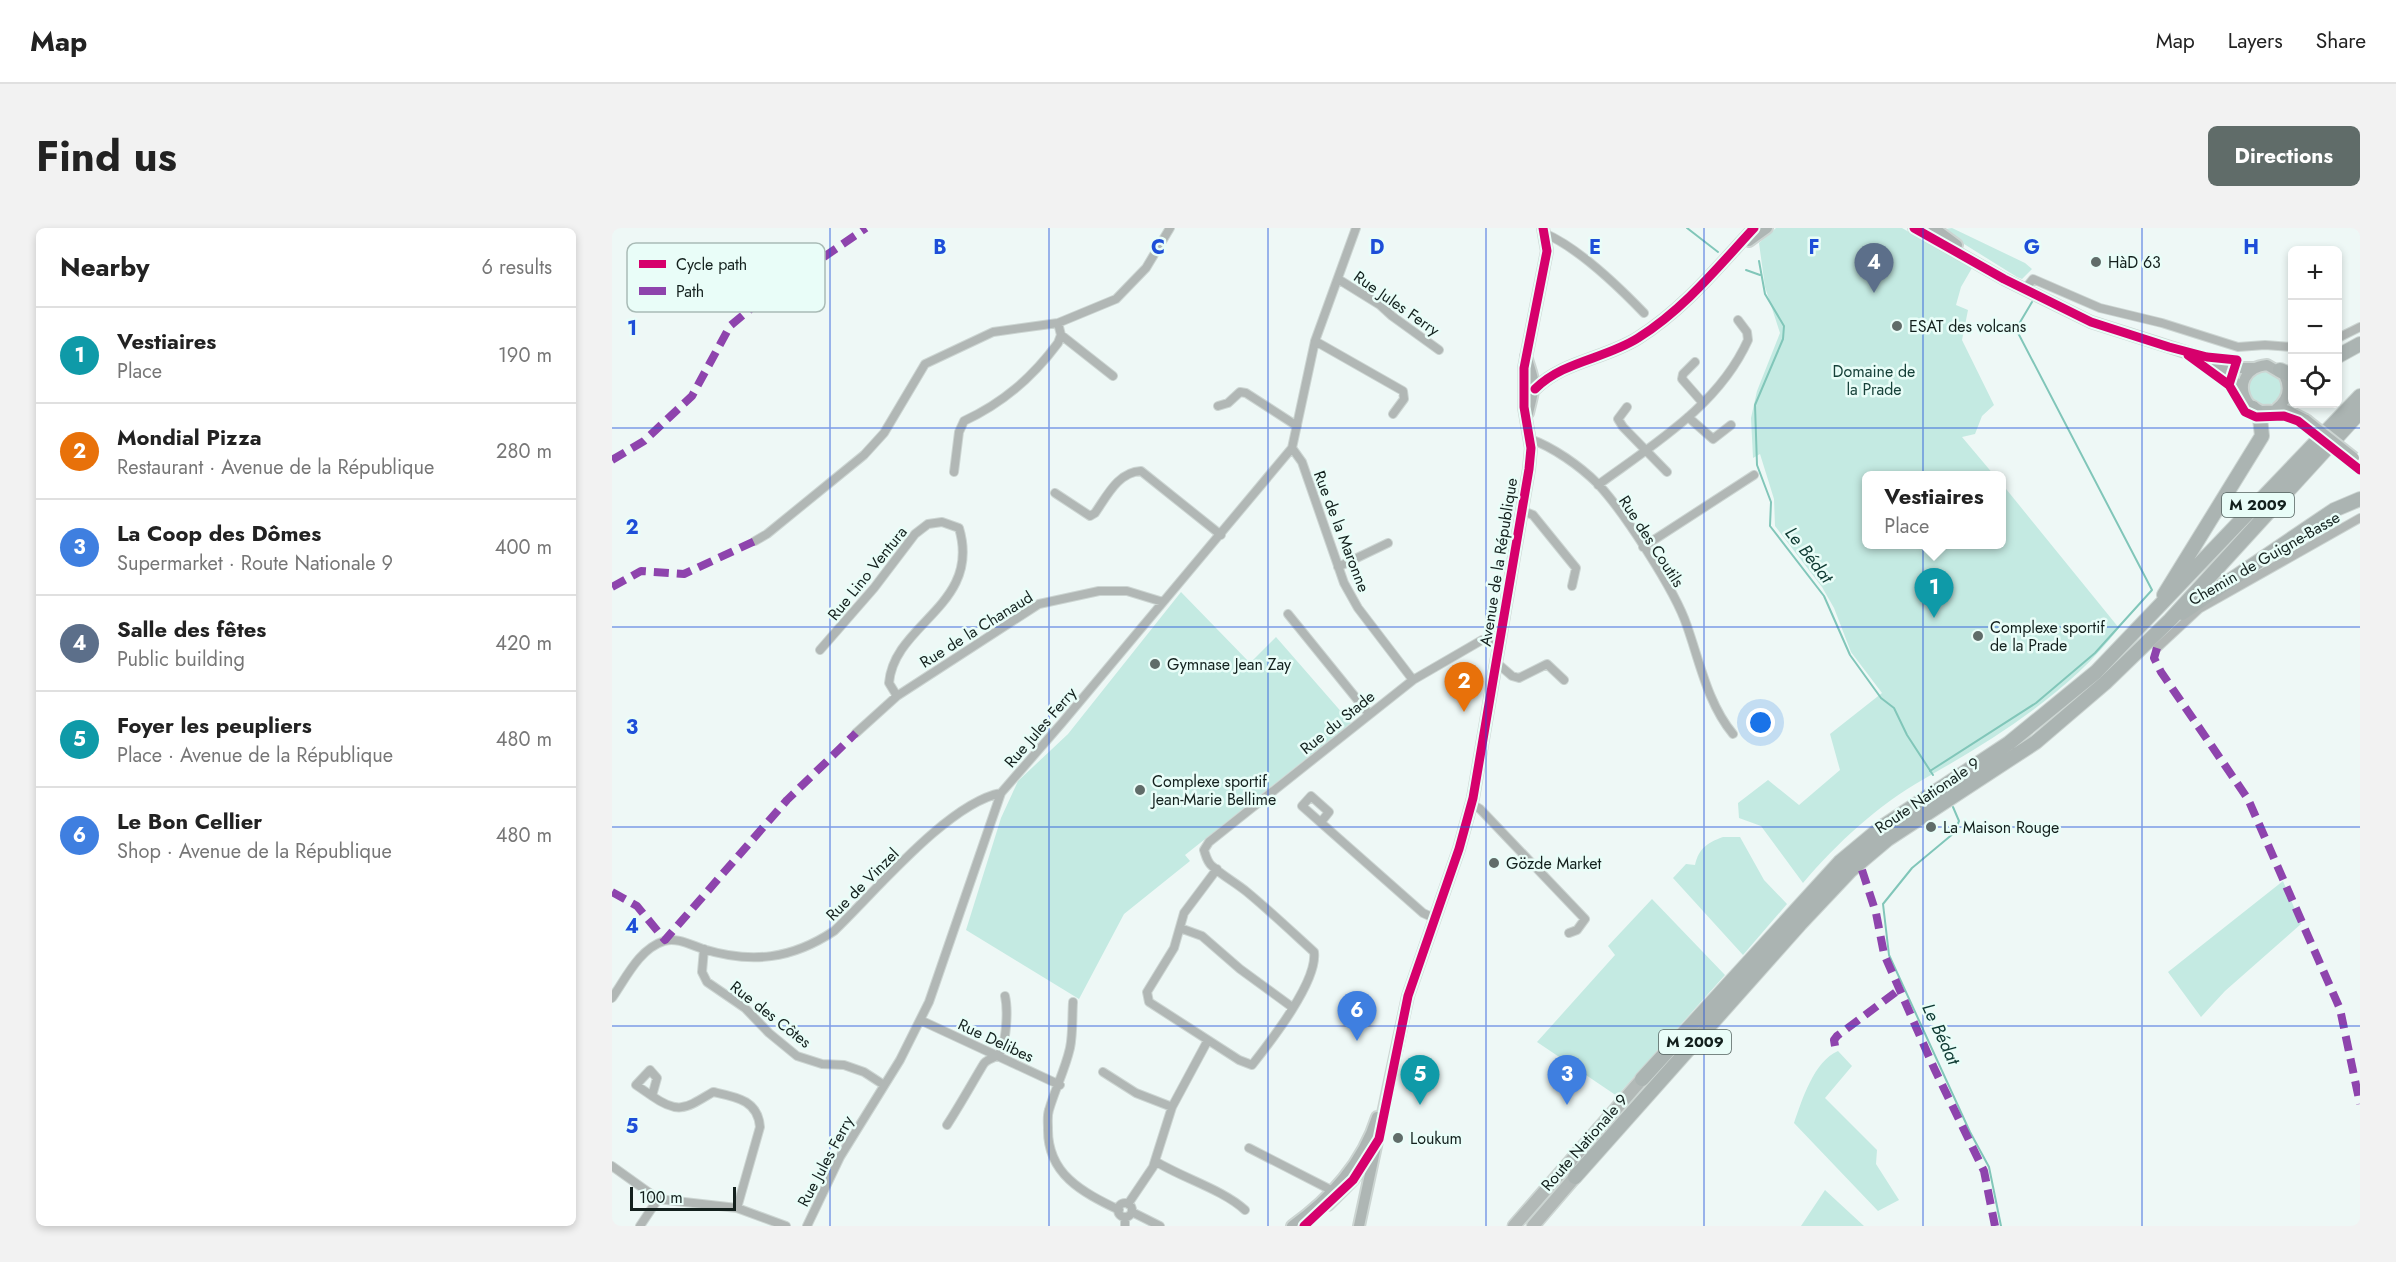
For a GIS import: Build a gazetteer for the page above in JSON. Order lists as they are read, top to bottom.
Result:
{
  "streets": {
    "highway": ["M 2009", "Route Nationale 9"],
    "street": [
      "Rue Jules Ferry",
      "Rue de la Maronne",
      "Rue des Coutils",
      "Chemin de Guigne-Basse",
      "Avenue de la République",
      "Rue Lino Ventura",
      "Rue de la Chanaud",
      "Rue du Stade",
      "Rue de Vinzel",
      "Rue des Côtes",
      "Rue Delibes"
    ]
  },
  "crossings": [
    ["Rue Jules Ferry", "Rue de la Maronne"],
    ["Rue Jules Ferry", "Rue de la Chanaud"],
    ["Rue Jules Ferry", "Rue de Vinzel"],
    ["Rue Jules Ferry", "Rue des Côtes"],
    ["Rue Jules Ferry", "Rue Delibes"],
    ["M 2009", "Route Nationale 9"],
    ["Rue de la Maronne", "Rue du Stade"],
    ["Rue des Coutils", "Avenue de la République"],
    ["Avenue de la République", "Rue du Stade"],
    ["Rue Lino Ventura", "Rue de la Chanaud"],
    ["Rue de Vinzel", "Rue des Côtes"]
  ],
  "water": ["Le Bédat"],
  "parks": ["Domaine de la Prade"],
  "places": [
    "HàD 63",
    "ESAT des volcans",
    "Complexe sportif de la Prade",
    "Gymnase Jean Zay",
    "Complexe sportif Jean-Marie Bellime",
    "La Maison Rouge",
    "Gözde Market",
    "Loukum"
  ],
  "legend": ["Cycle path", "Path"],
  "scale_bar": "100 m",
  "page": {
    "header": "Map",
    "nav": ["Map", "Layers", "Share"],
    "title": "Find us",
    "buttons": "Directions",
    "heading": ["Nearby", "6 results"],
    "pins": [
      "4",
      "1",
      "2",
      "6",
      "3",
      "5"
    ],
    "map_buttons": ["+", "−"],
    "list": [
      {
        "mark": "1",
        "name": "Vestiaires",
        "note": "Place",
        "value": "190 m"
      },
      {
        "mark": "2",
        "name": "Mondial Pizza",
        "note": "Restaurant · Avenue de la République",
        "value": "280 m"
      },
      {
        "mark": "3",
        "name": "La Coop des Dômes",
        "note": "Supermarket · Route Nationale 9",
        "value": "400 m"
      },
      {
        "mark": "4",
        "name": "Salle des fêtes",
        "note": "Public building",
        "value": "420 m"
      },
      {
        "mark": "5",
        "name": "Foyer les peupliers",
        "note": "Place · Avenue de la République",
        "value": "480 m"
      },
      {
        "mark": "6",
        "name": "Le Bon Cellier",
        "note": "Shop · Avenue de la République",
        "value": "480 m"
      }
    ],
    "popup": ["Vestiaires", "Place"],
    "scale": "100 m"
  },
  "grid": {
    "columns": [
      "B",
      "C",
      "D",
      "E",
      "F",
      "G",
      "H"
    ],
    "rows": [
      "1",
      "2",
      "3",
      "4",
      "5"
    ]
  }
}
